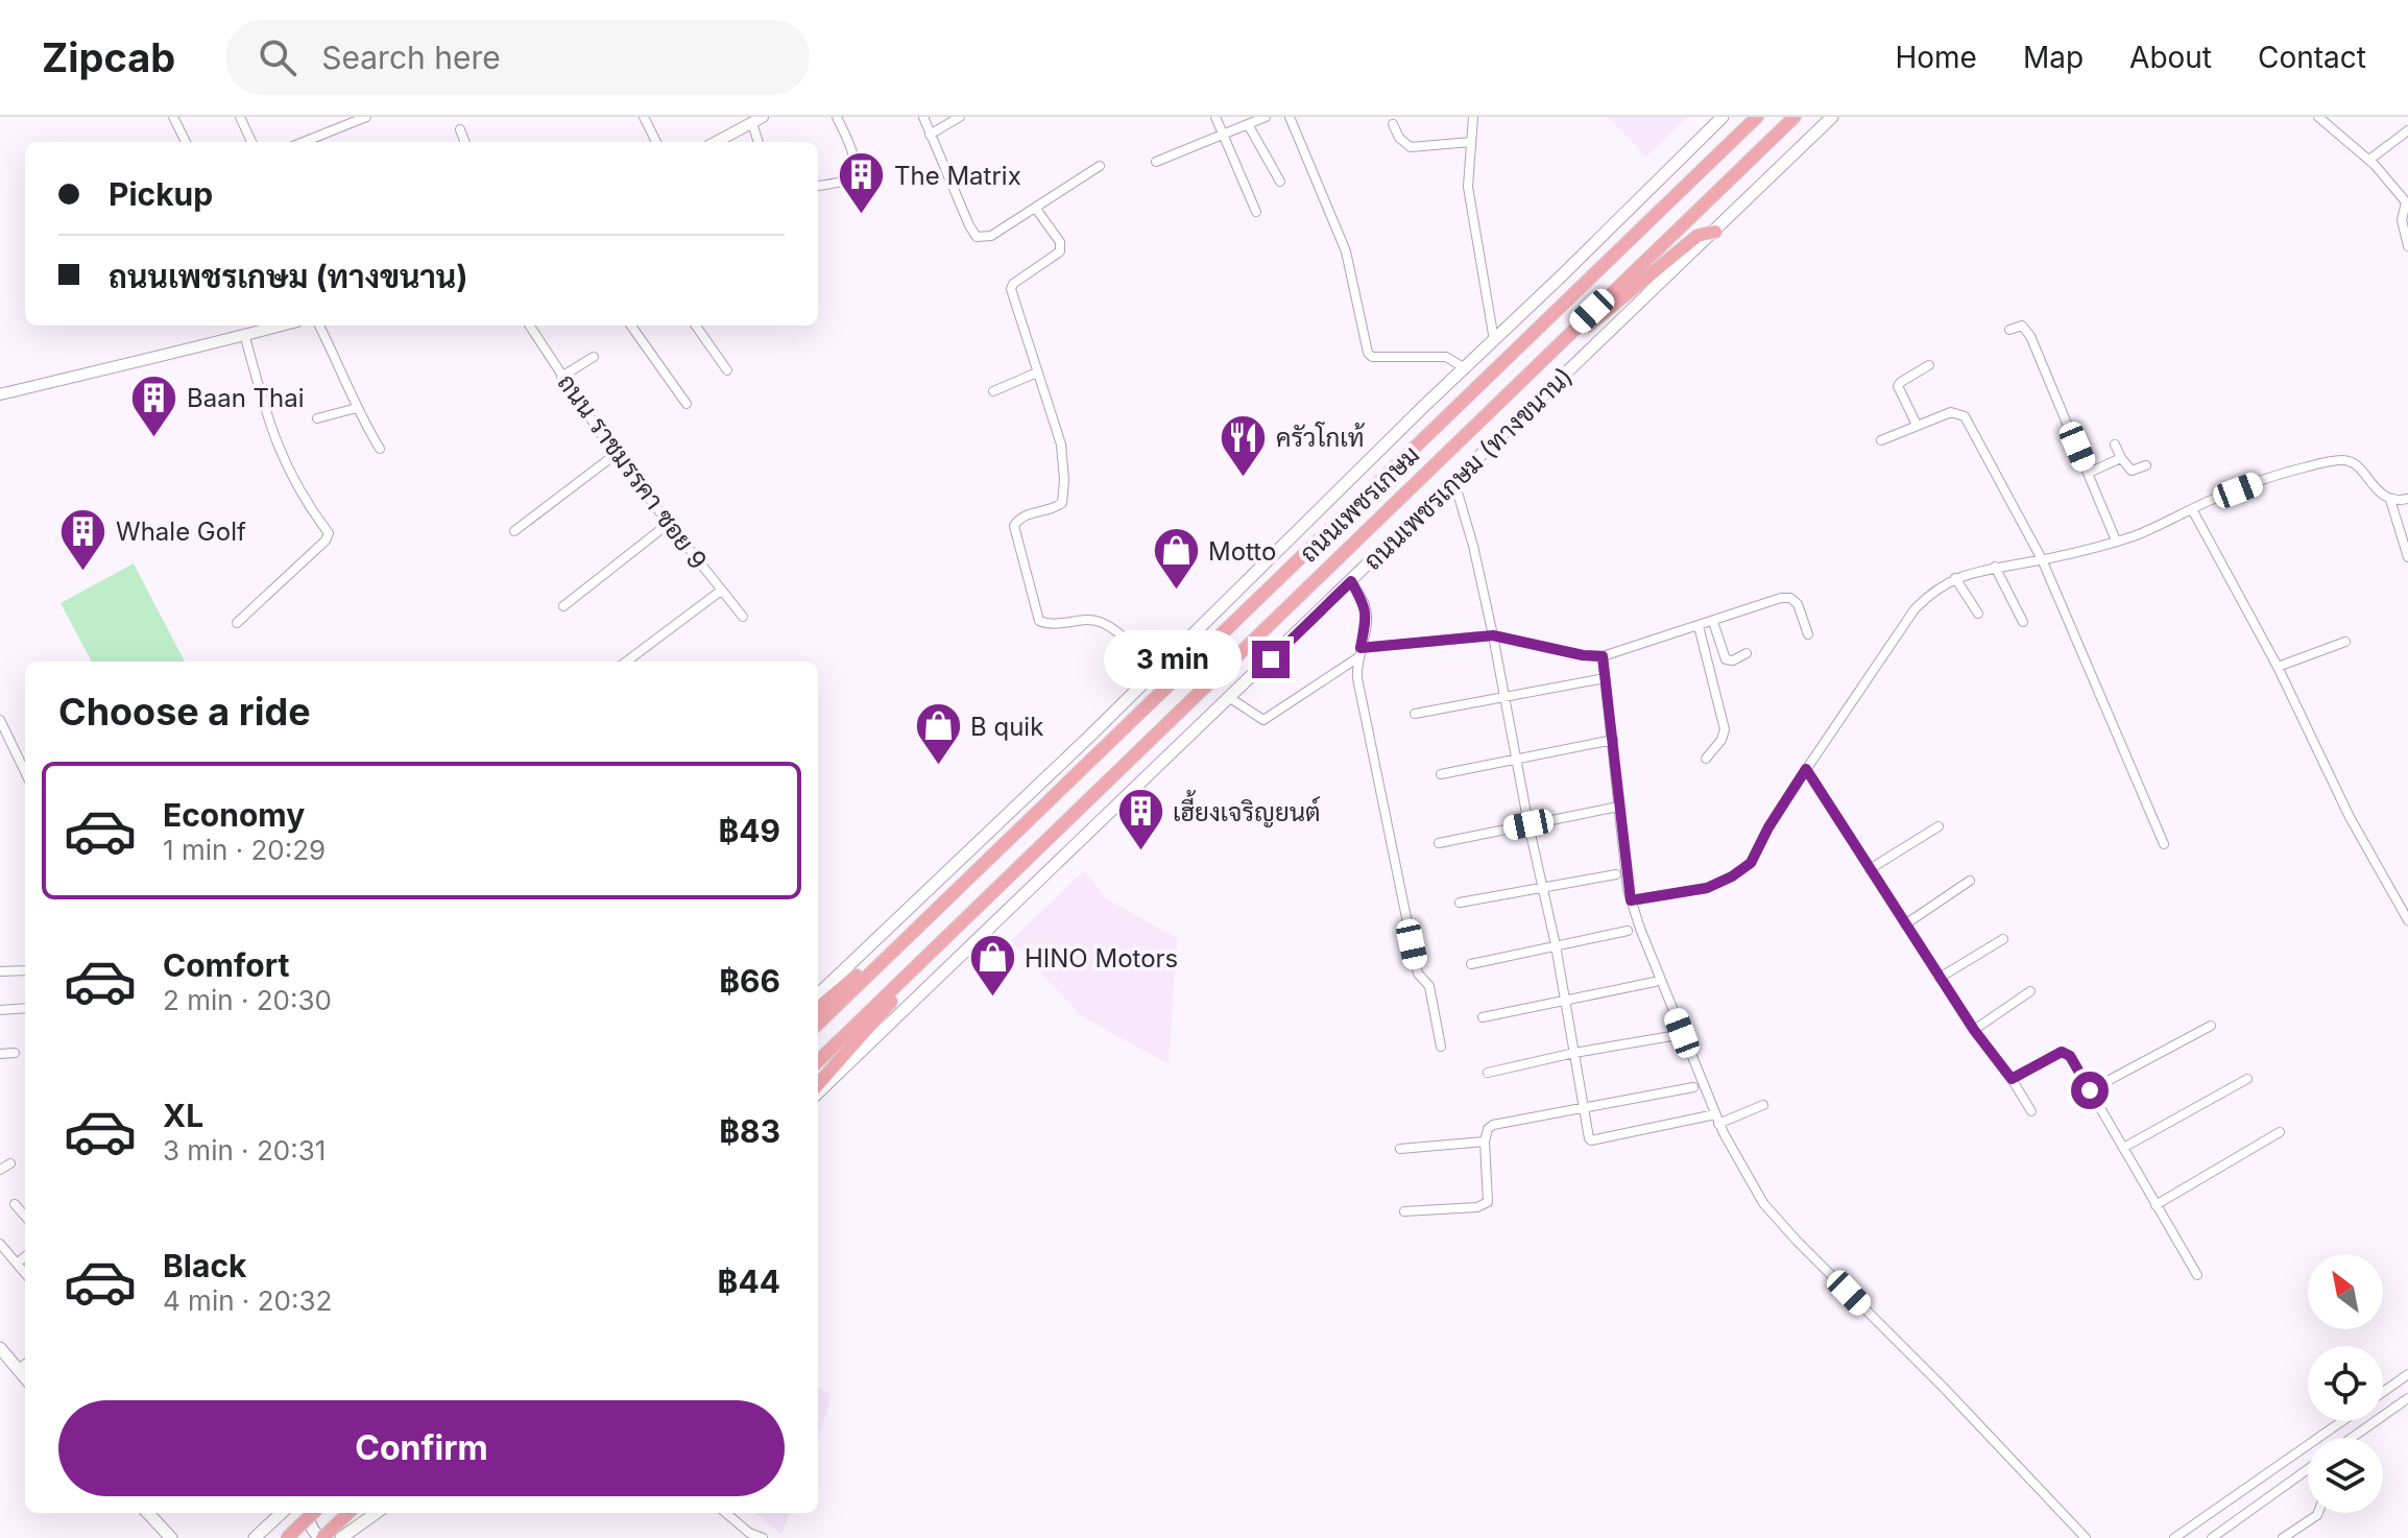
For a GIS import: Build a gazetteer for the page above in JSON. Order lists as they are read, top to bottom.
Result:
{
  "streets": {
    "highway": ["ถนนเพชรเกษม"],
    "main road": ["ถนนเพชรเกษม (ทางขนาน)"],
    "street": ["ถนน ราชมรรคา ซอย 9"]
  },
  "places": {
    "building": [
      "The Matrix",
      "Baan Thai",
      "Whale Golf",
      "เฮี้ยงเจริญยนต์"
    ],
    "restaurant": ["ครัวโกเท้"],
    "shop": ["Motto", "B quik", "HINO Motors"]
  },
  "north": "top left",
  "page": {
    "header": "Zipcab",
    "search": "Search here",
    "nav": [
      "Home",
      "Map",
      "About",
      "Contact"
    ],
    "banner": ["Pickup", "ถนนเพชรเกษม (ทางขนาน)"],
    "bubble": "3 min",
    "heading": "Choose a ride",
    "list": [
      {
        "name": "Economy",
        "note": "1 min · 20:29",
        "value": "฿49"
      },
      {
        "name": "Comfort",
        "note": "2 min · 20:30",
        "value": "฿66"
      },
      {
        "name": "XL",
        "note": "3 min · 20:31",
        "value": "฿83"
      },
      {
        "name": "Black",
        "note": "4 min · 20:32",
        "value": "฿44"
      }
    ],
    "buttons": "Confirm"
  }
}
